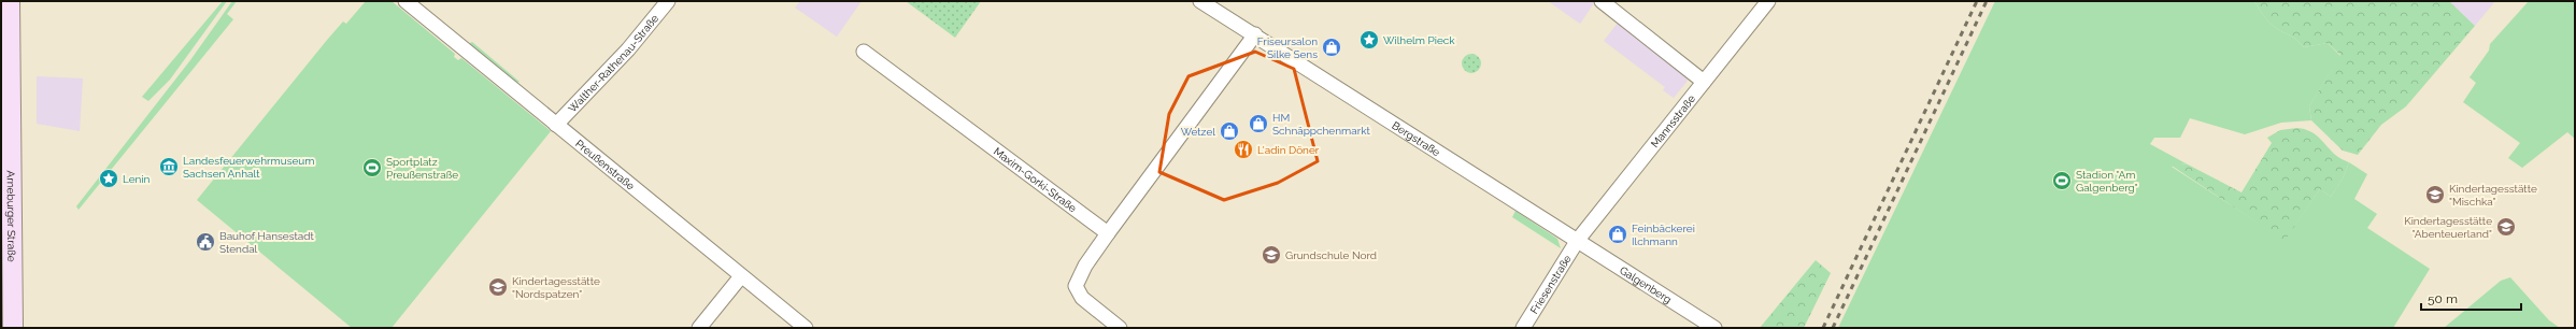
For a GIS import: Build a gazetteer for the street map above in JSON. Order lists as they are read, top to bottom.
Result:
{
  "streets": {
    "main road": ["Arneburger Straße"],
    "street": [
      "Walther-Rathenau-Straße",
      "Mannsstraße",
      "Bergstraße",
      "Preußenstraße",
      "Maxim-Gorki-Straße",
      "Friesenstraße",
      "Galgenberg"
    ]
  },
  "crossings": [
    ["Walther-Rathenau-Straße", "Preußenstraße"],
    ["Mannsstraße", "Bergstraße"],
    ["Mannsstraße", "Friesenstraße"],
    ["Mannsstraße", "Galgenberg"],
    ["Bergstraße", "Friesenstraße"],
    ["Bergstraße", "Galgenberg"],
    ["Friesenstraße", "Galgenberg"]
  ],
  "places": {
    "place": ["Wilhelm Pieck", "Lenin"],
    "shop": [
      "Friseursalon Silke Sens",
      "HM Schnäppchenmarkt",
      "Wetzel",
      "Feinbäckerei Ilchmann"
    ],
    "restaurant": ["L'adin Döner"],
    "museum": ["Landesfeuerwehrmuseum Sachsen Anhalt"],
    "sports": ["Sportplatz Preußenstraße", "Stadion \"Am Galgenberg\""],
    "school or university": [
      "Kindertagesstätte \"Mischka\"",
      "Kindertagesstätte \"Abenteuerland\"",
      "Grundschule Nord",
      "Kindertagesstätte \"Nordspatzen\""
    ],
    "public building": ["Bauhof Hansestadt Stendal"]
  },
  "scale_bar": "50 m"
}
